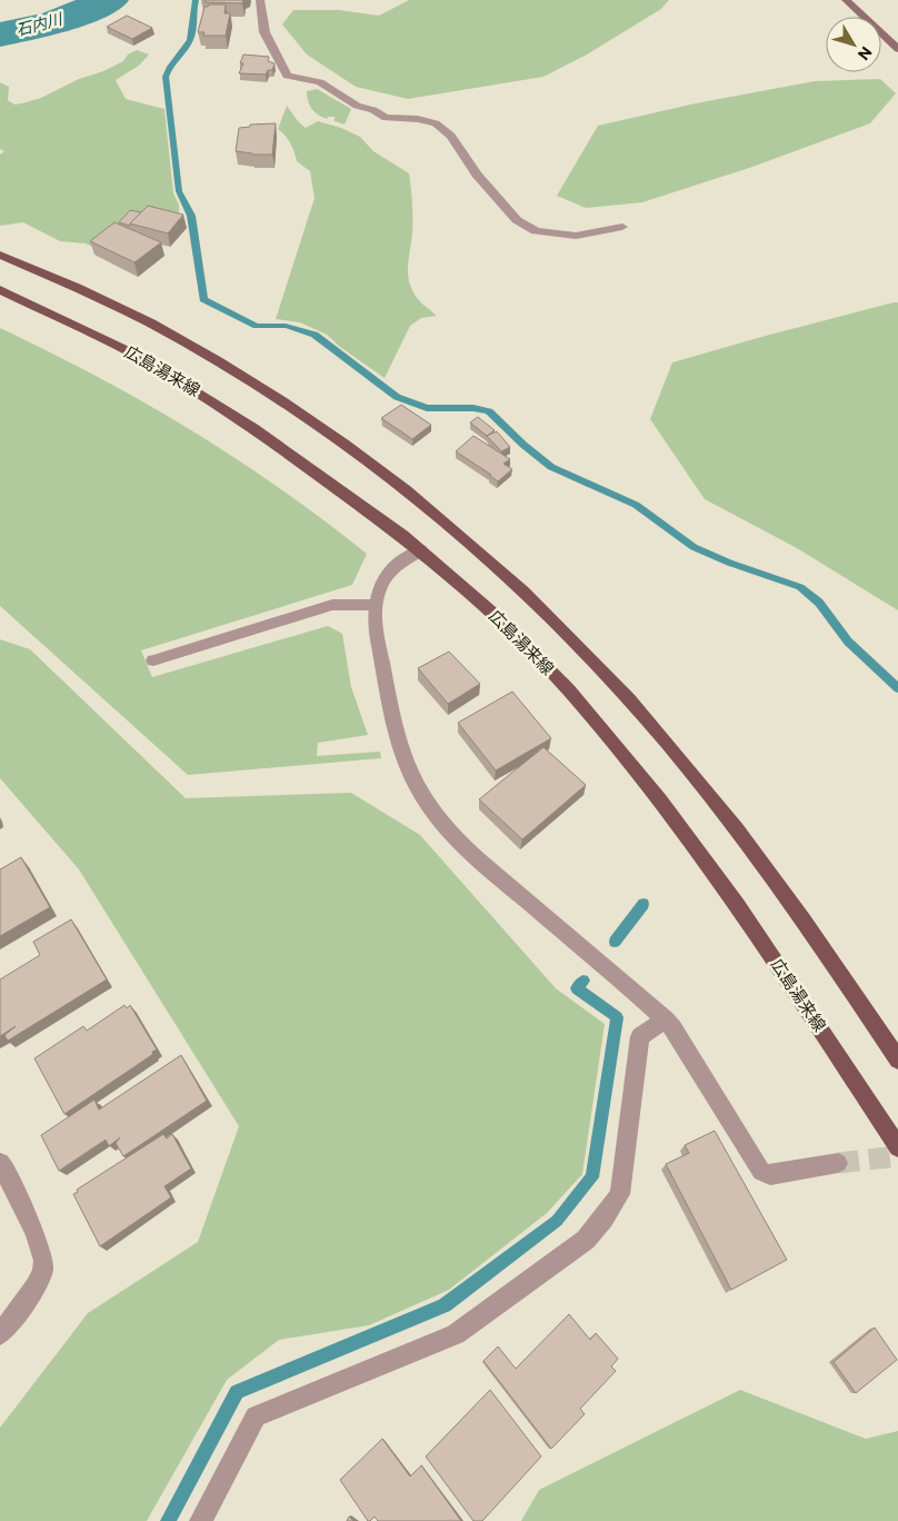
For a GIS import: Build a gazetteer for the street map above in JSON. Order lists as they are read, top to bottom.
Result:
{
  "streets": {
    "main road": ["広島湯来線"]
  },
  "water": ["石内川"],
  "north": "bottom right"
}
